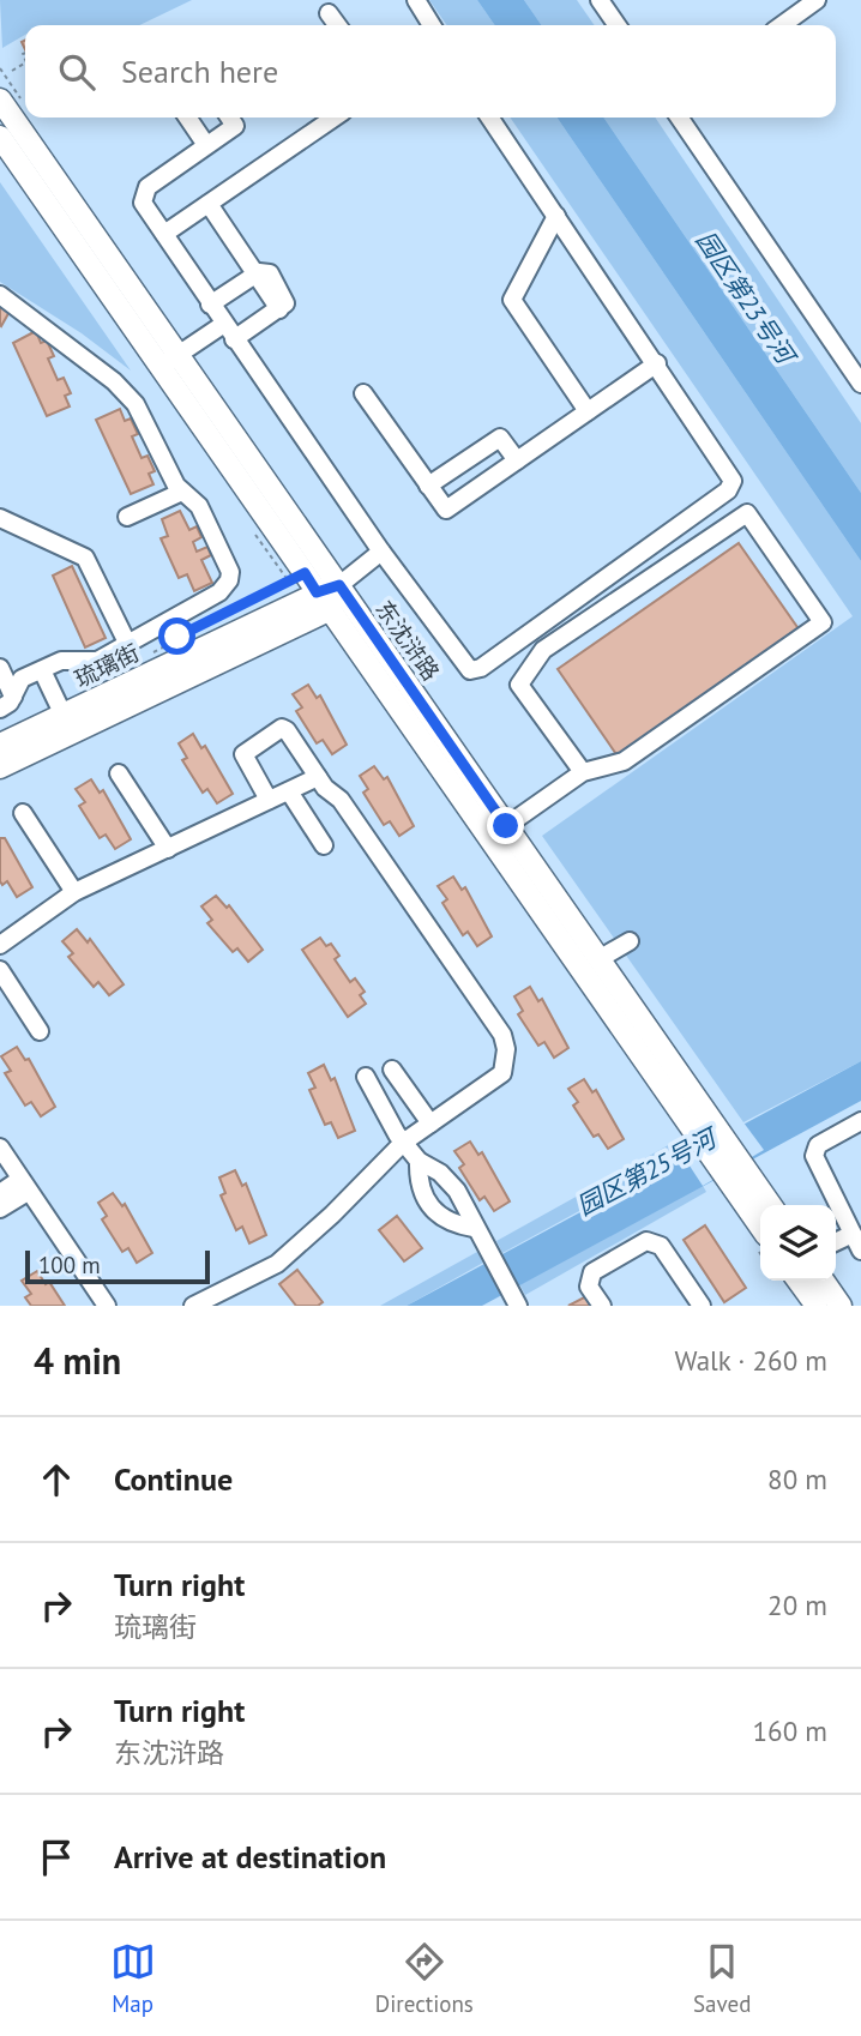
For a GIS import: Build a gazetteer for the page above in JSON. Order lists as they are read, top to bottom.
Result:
{
  "streets": {
    "main road": ["东沈浒路", "琉璃街"]
  },
  "crossings": [
    ["东沈浒路", "琉璃街"]
  ],
  "water": ["园区第23号河", "园区第25号河"],
  "scale_bar": "100 m",
  "page": {
    "search": "Search here",
    "scale": "100 m",
    "heading": ["4 min", "Walk · 260 m"],
    "list": [
      ["Continue", "80 m"],
      ["Turn right", "琉璃街", "20 m"],
      ["Turn right", "东沈浒路", "160 m"],
      "Arrive at destination"
    ],
    "nav": ["Map", "Directions", "Saved"]
  }
}
